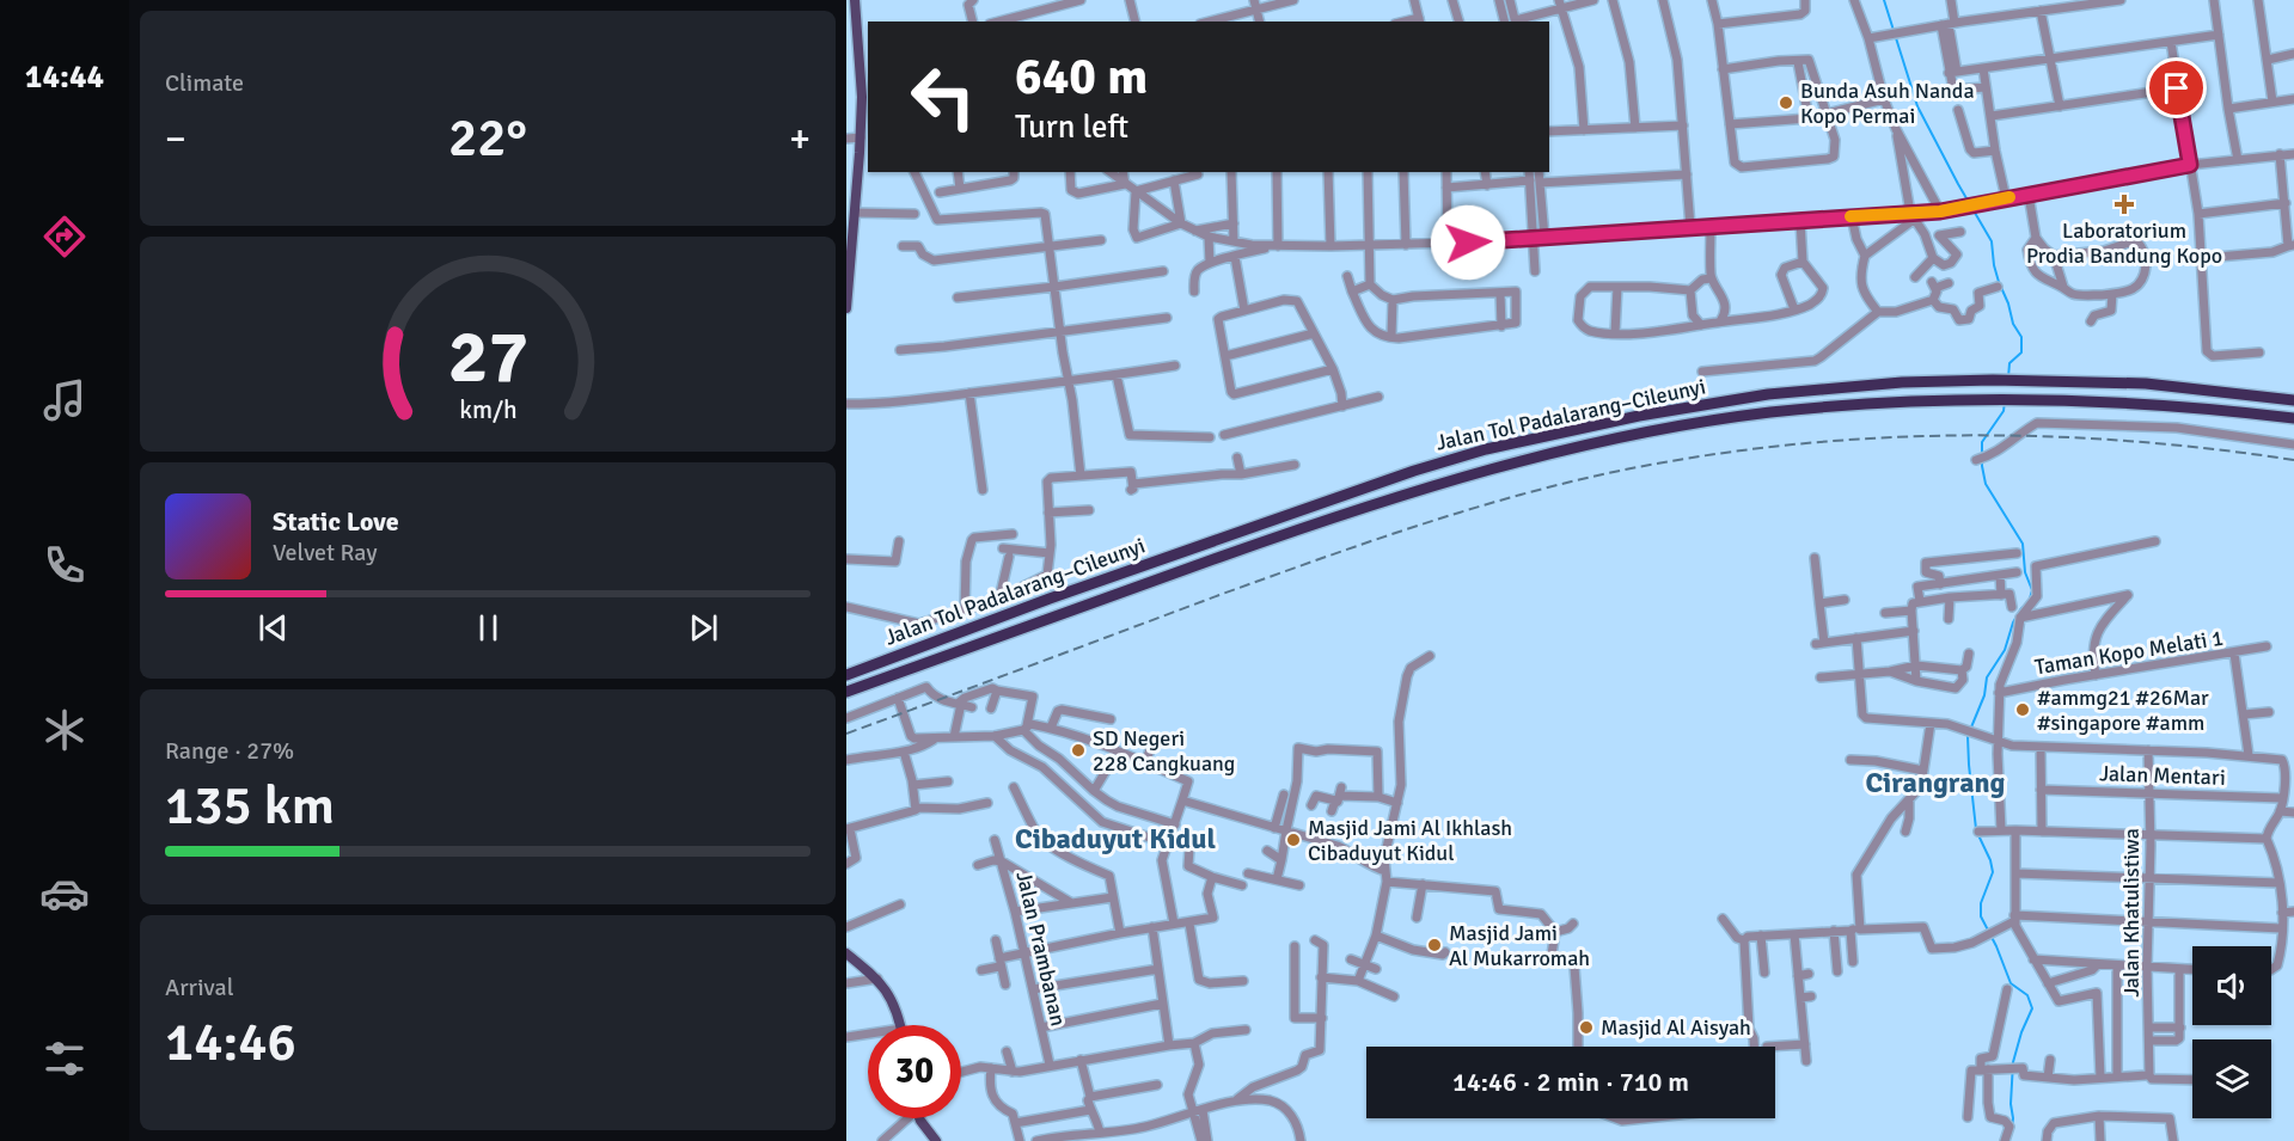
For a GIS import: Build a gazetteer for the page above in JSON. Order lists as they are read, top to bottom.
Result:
{
  "streets": {
    "highway": ["Jalan Tol Padalarang–Cileunyi"],
    "street": [
      "Taman Kopo Melati 1",
      "Jalan Mentari",
      "Jalan Khatulistiwa",
      "Jalan Prambanan"
    ]
  },
  "crossings": [
    ["Jalan Mentari", "Jalan Khatulistiwa"]
  ],
  "districts": ["Cirangrang", "Cibaduyut Kidul"],
  "places": {
    "other": [
      "Bunda Asuh Nanda Kopo Permai",
      "#ammg21 #26Mar #singapore #amm",
      "SD Negeri 228 Cangkuang",
      "Masjid Jami Al Ikhlash Cibaduyut Kidul",
      "Masjid Jami Al Mukarromah",
      "Masjid Al Aisyah"
    ],
    "health": ["Laboratorium Prodia Bandung Kopo"]
  },
  "page": {
    "tabs": "14:44",
    "tile": [
      "Climate",
      ["Range · 27%", "135 km"],
      ["Arrival", "14:46"]
    ],
    "turn": ["640 m", "Turn left"],
    "heat": ["−", "22°", "+"],
    "song": ["Static Love", "Velvet Ray"],
    "limit": "30",
    "trip": "14:46 · 2 min · 710 m",
    "gauge": ["27", "km/h"]
  }
}
